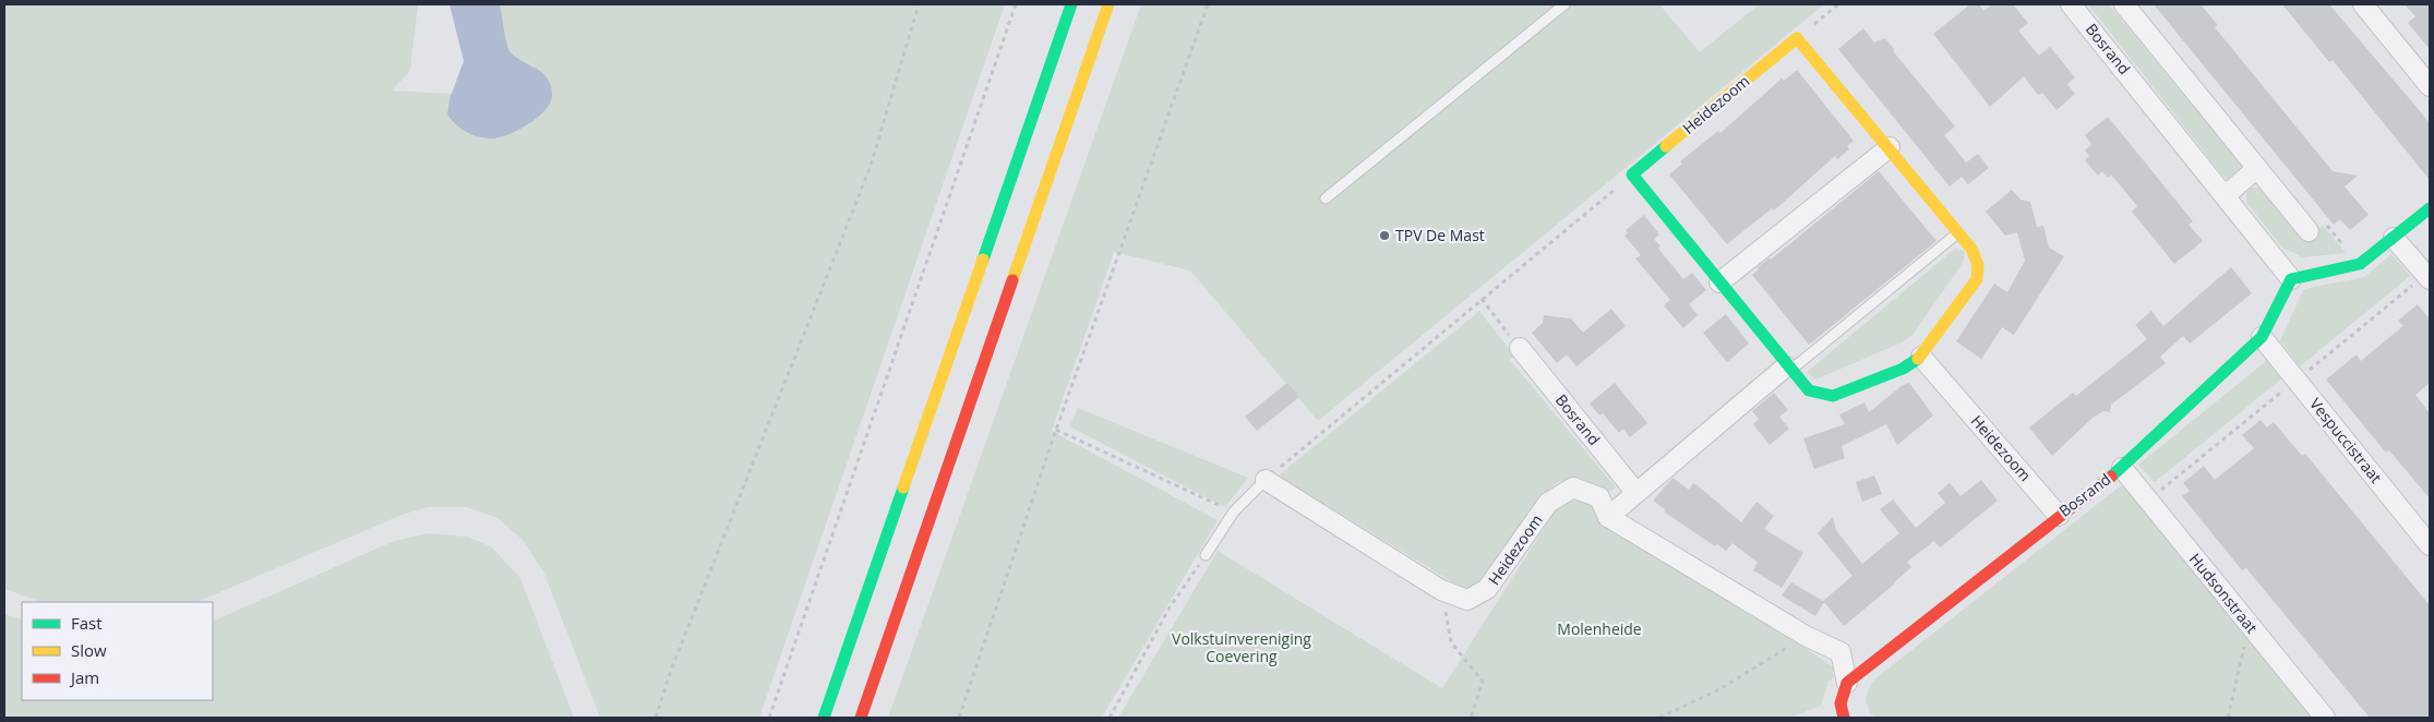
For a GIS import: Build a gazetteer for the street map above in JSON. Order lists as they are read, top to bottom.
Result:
{
  "streets": {
    "main road": ["Bosrand", "Heidezoom"],
    "street": ["Vespuccistraat", "Hudsonstraat"]
  },
  "crossings": [
    ["Bosrand", "Heidezoom"],
    ["Bosrand", "Vespuccistraat"],
    ["Bosrand", "Hudsonstraat"]
  ],
  "parks": ["Molenheide", "Volkstuinvereniging Coevering"],
  "places": ["TPV De Mast"],
  "legend": ["Fast", "Slow", "Jam"]
}
